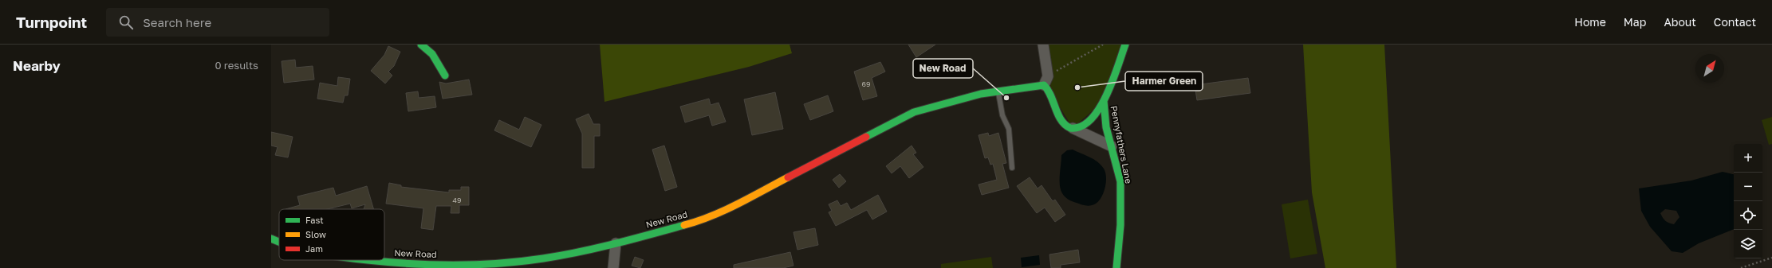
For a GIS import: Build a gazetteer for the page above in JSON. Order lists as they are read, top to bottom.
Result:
{
  "streets": {
    "street": ["Pennyfathers Lane", "New Road"]
  },
  "places": ["Harmer Green", "New Road"],
  "house_numbers": ["69", "49"],
  "legend": ["Fast", "Slow", "Jam"],
  "north": "top right",
  "page": {
    "header": "Turnpoint",
    "search": "Search here",
    "nav": [
      "Home",
      "Map",
      "About",
      "Contact"
    ],
    "heading": ["Nearby", "0 results"],
    "map_buttons": ["+", "−"]
  }
}
